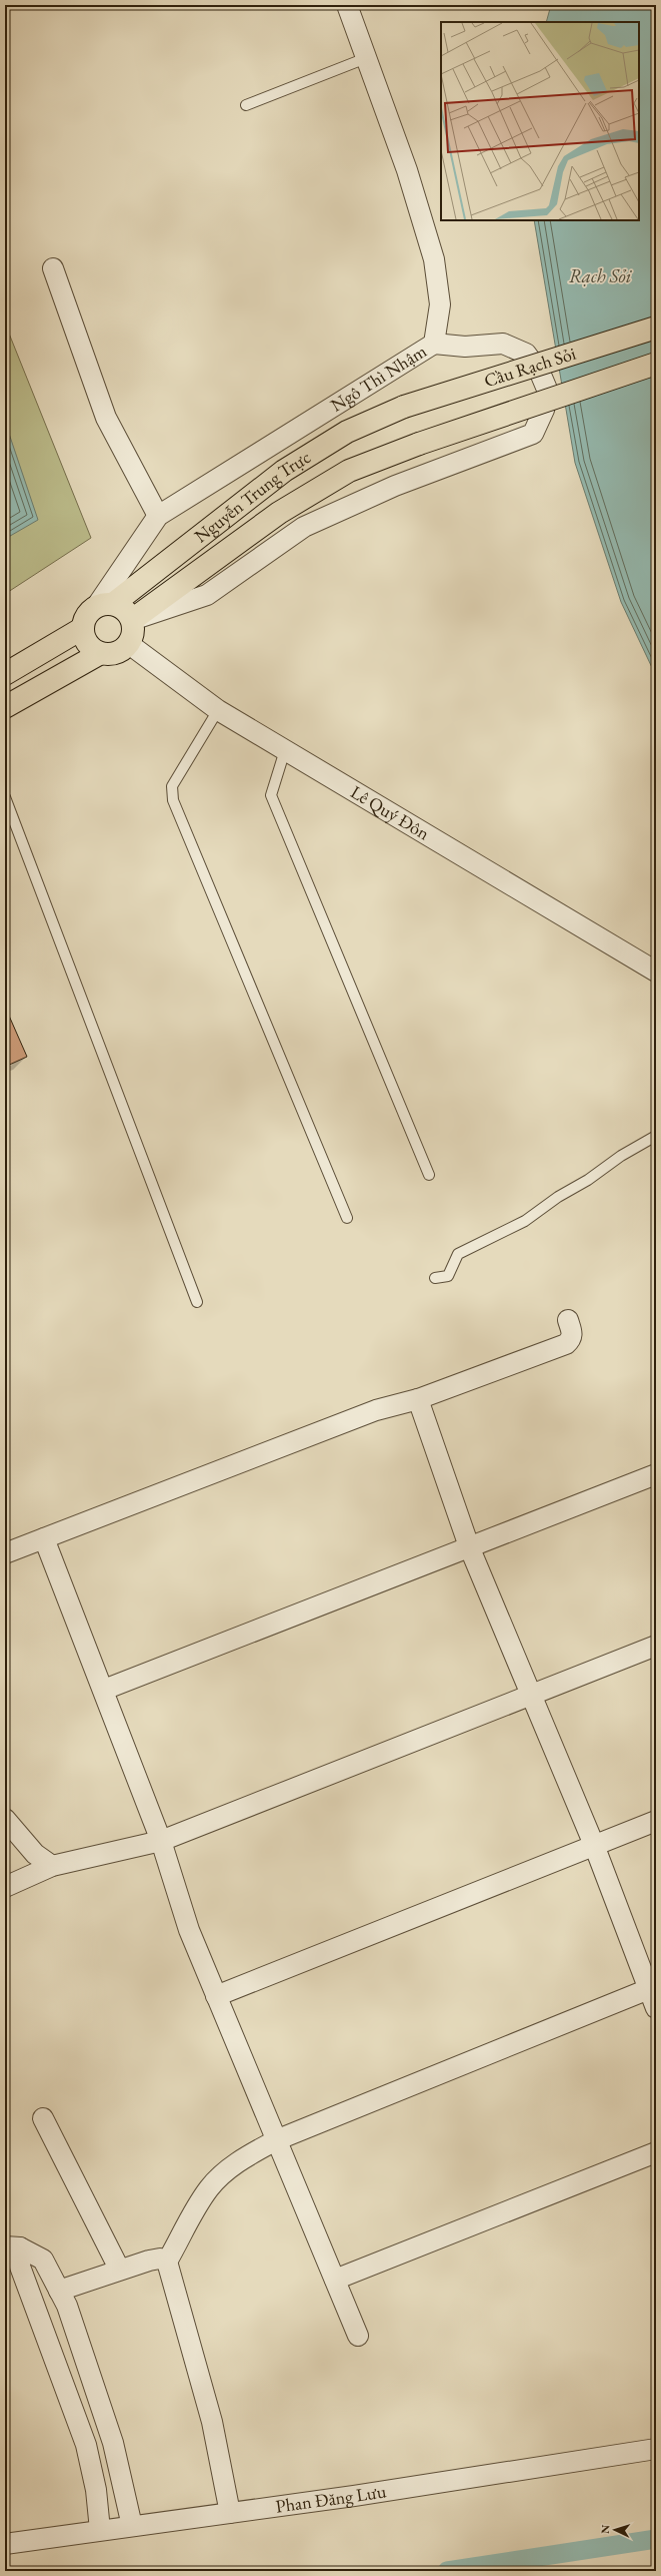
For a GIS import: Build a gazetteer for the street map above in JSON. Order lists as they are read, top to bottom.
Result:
{
  "streets": {
    "main road": ["Cầu Rạch Sỏi", "Nguyễn Trung Trực"],
    "street": ["Ngô Thì Nhậm", "Lê Quý Đôn", "Phan Đăng Lưu"]
  },
  "crossings": [
    ["Cầu Rạch Sỏi", "Nguyễn Trung Trực"],
    ["Ngô Thì Nhậm", "Nguyễn Trung Trực"],
    ["Ngô Thì Nhậm", "Lê Quý Đôn"],
    ["Nguyễn Trung Trực", "Lê Quý Đôn"]
  ],
  "water": ["Rạch Sỏi"],
  "north": "left"
}
